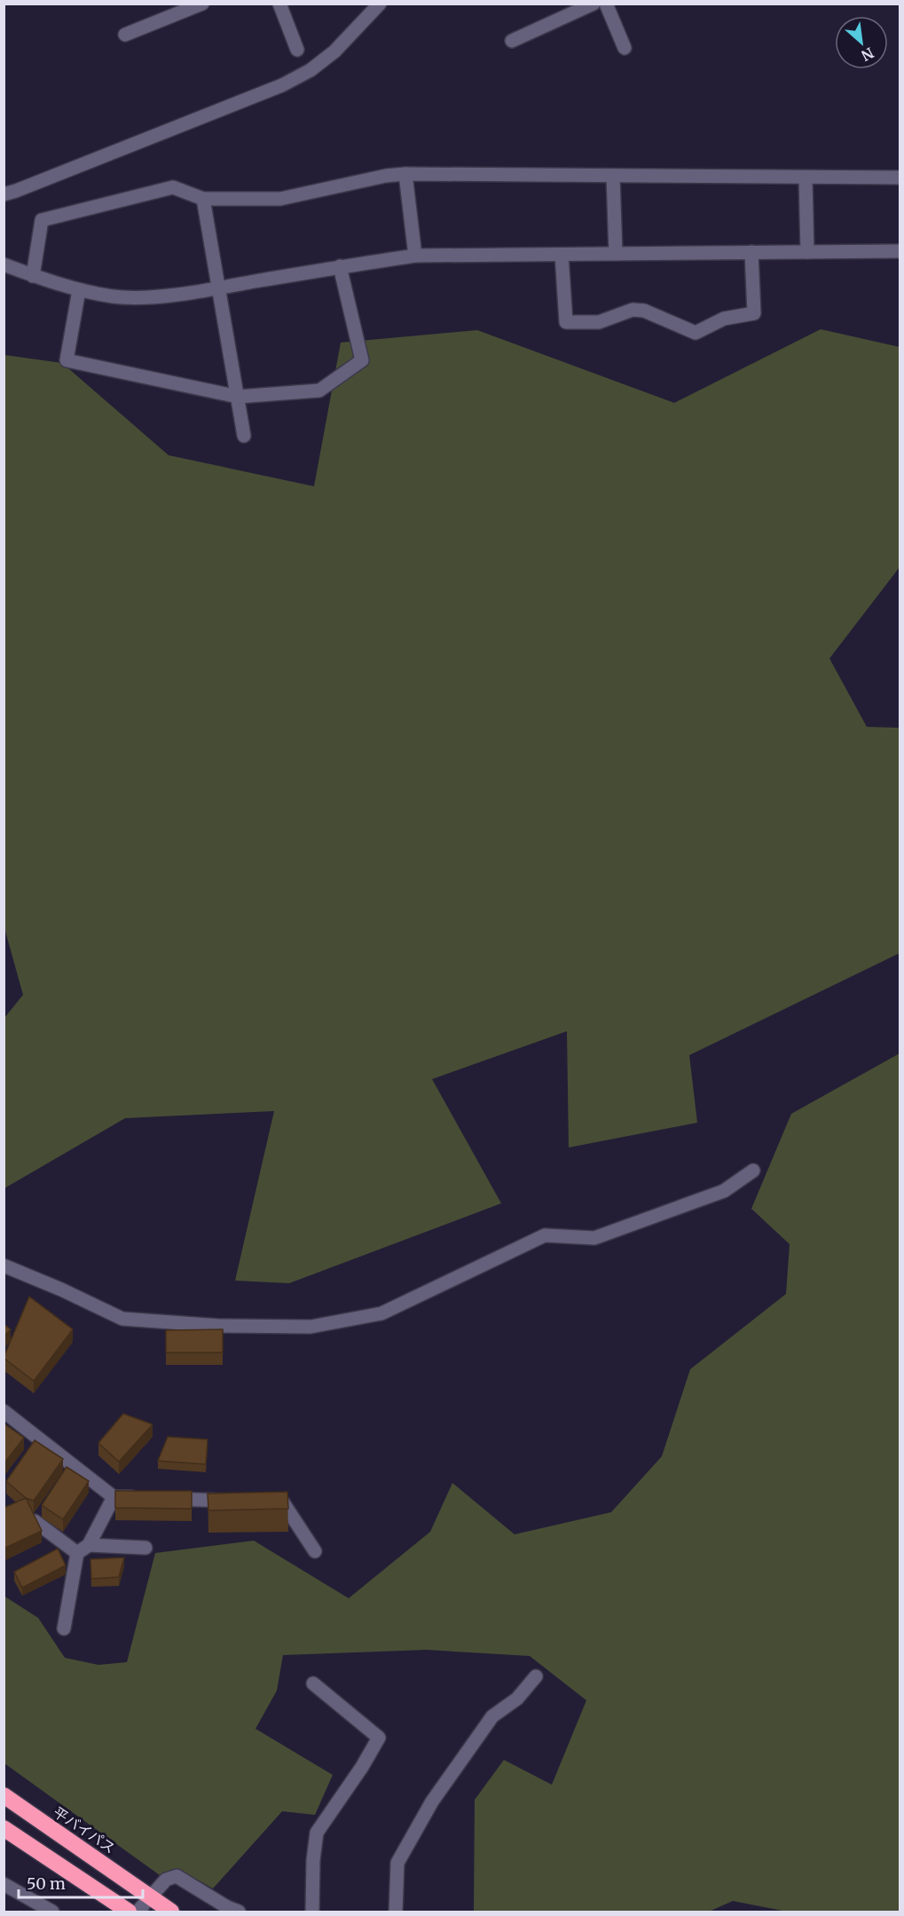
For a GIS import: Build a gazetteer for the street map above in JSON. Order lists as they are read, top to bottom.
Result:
{
  "streets": {
    "highway": ["平バイパス"]
  },
  "scale_bar": "50 m",
  "north": "bottom right"
}
